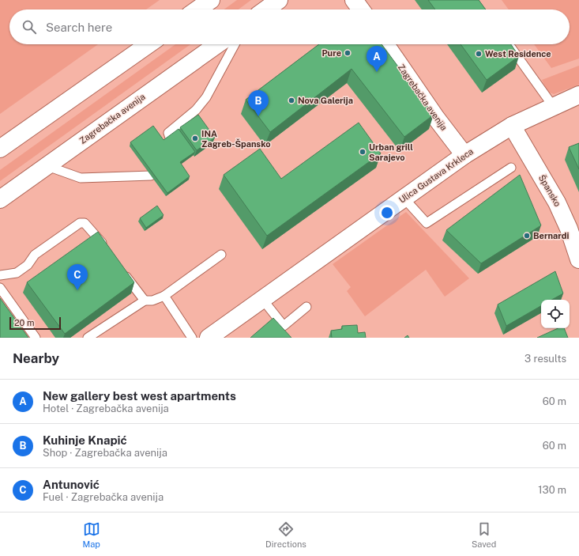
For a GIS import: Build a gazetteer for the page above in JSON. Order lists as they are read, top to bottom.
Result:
{
  "streets": {
    "street": ["Zagrebačka avenija", "Ulica Gustava Krkleca", "Špansko"]
  },
  "crossings": [
    ["Zagrebačka avenija", "Ulica Gustava Krkleca"],
    ["Ulica Gustava Krkleca", "Špansko"]
  ],
  "places": [
    "Pure",
    "West Residence",
    "Nova Galerija",
    "INA Zagreb-Špansko",
    "Urban grill Sarajevo",
    "Bernardi"
  ],
  "scale_bar": "20 m",
  "page": {
    "search": "Search here",
    "pins": ["A", "B", "C"],
    "scale": "20 m",
    "heading": ["Nearby", "3 results"],
    "list": [
      {
        "mark": "A",
        "name": "New gallery best west apartments",
        "note": "Hotel · Zagrebačka avenija",
        "value": "60 m"
      },
      {
        "mark": "B",
        "name": "Kuhinje Knapić",
        "note": "Shop · Zagrebačka avenija",
        "value": "60 m"
      },
      {
        "mark": "C",
        "name": "Antunović",
        "note": "Fuel · Zagrebačka avenija",
        "value": "130 m"
      }
    ],
    "nav": ["Map", "Directions", "Saved"]
  }
}
